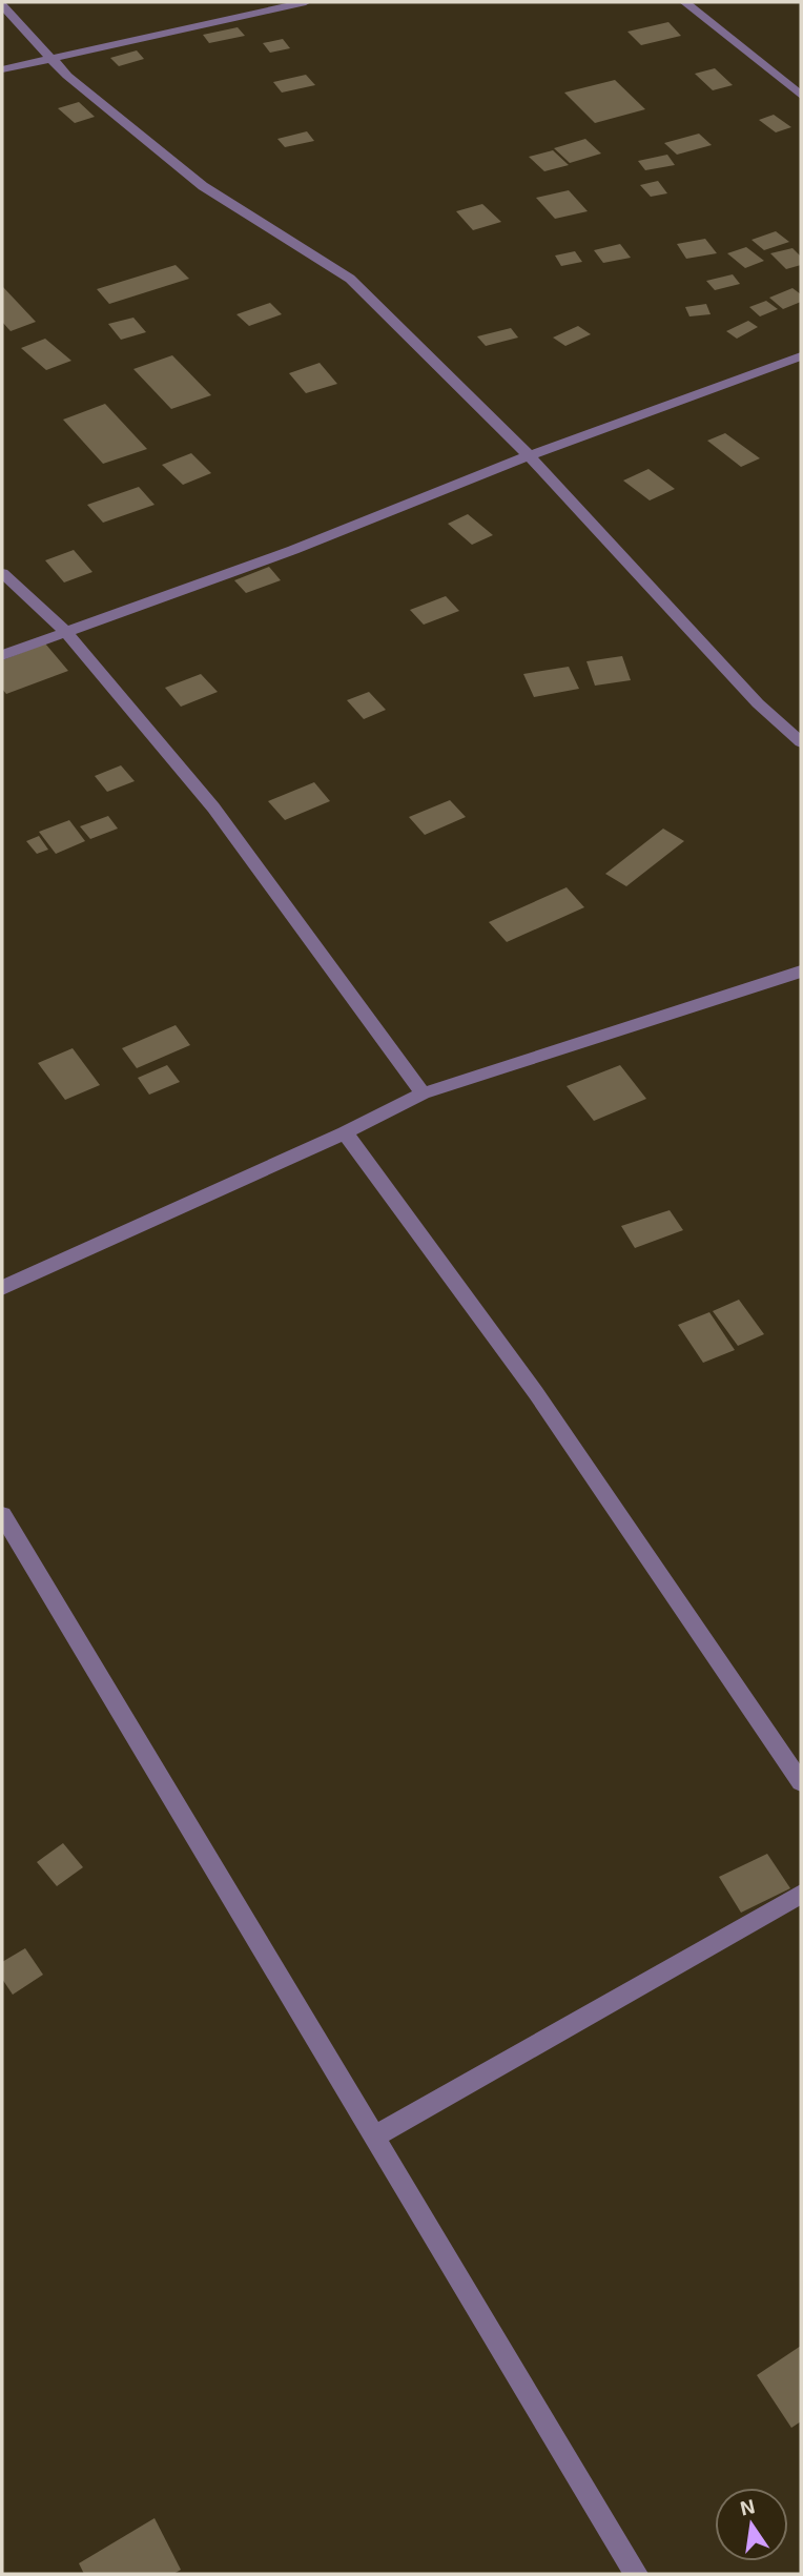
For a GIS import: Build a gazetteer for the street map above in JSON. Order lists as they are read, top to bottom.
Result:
{
  "north": "top"
}
